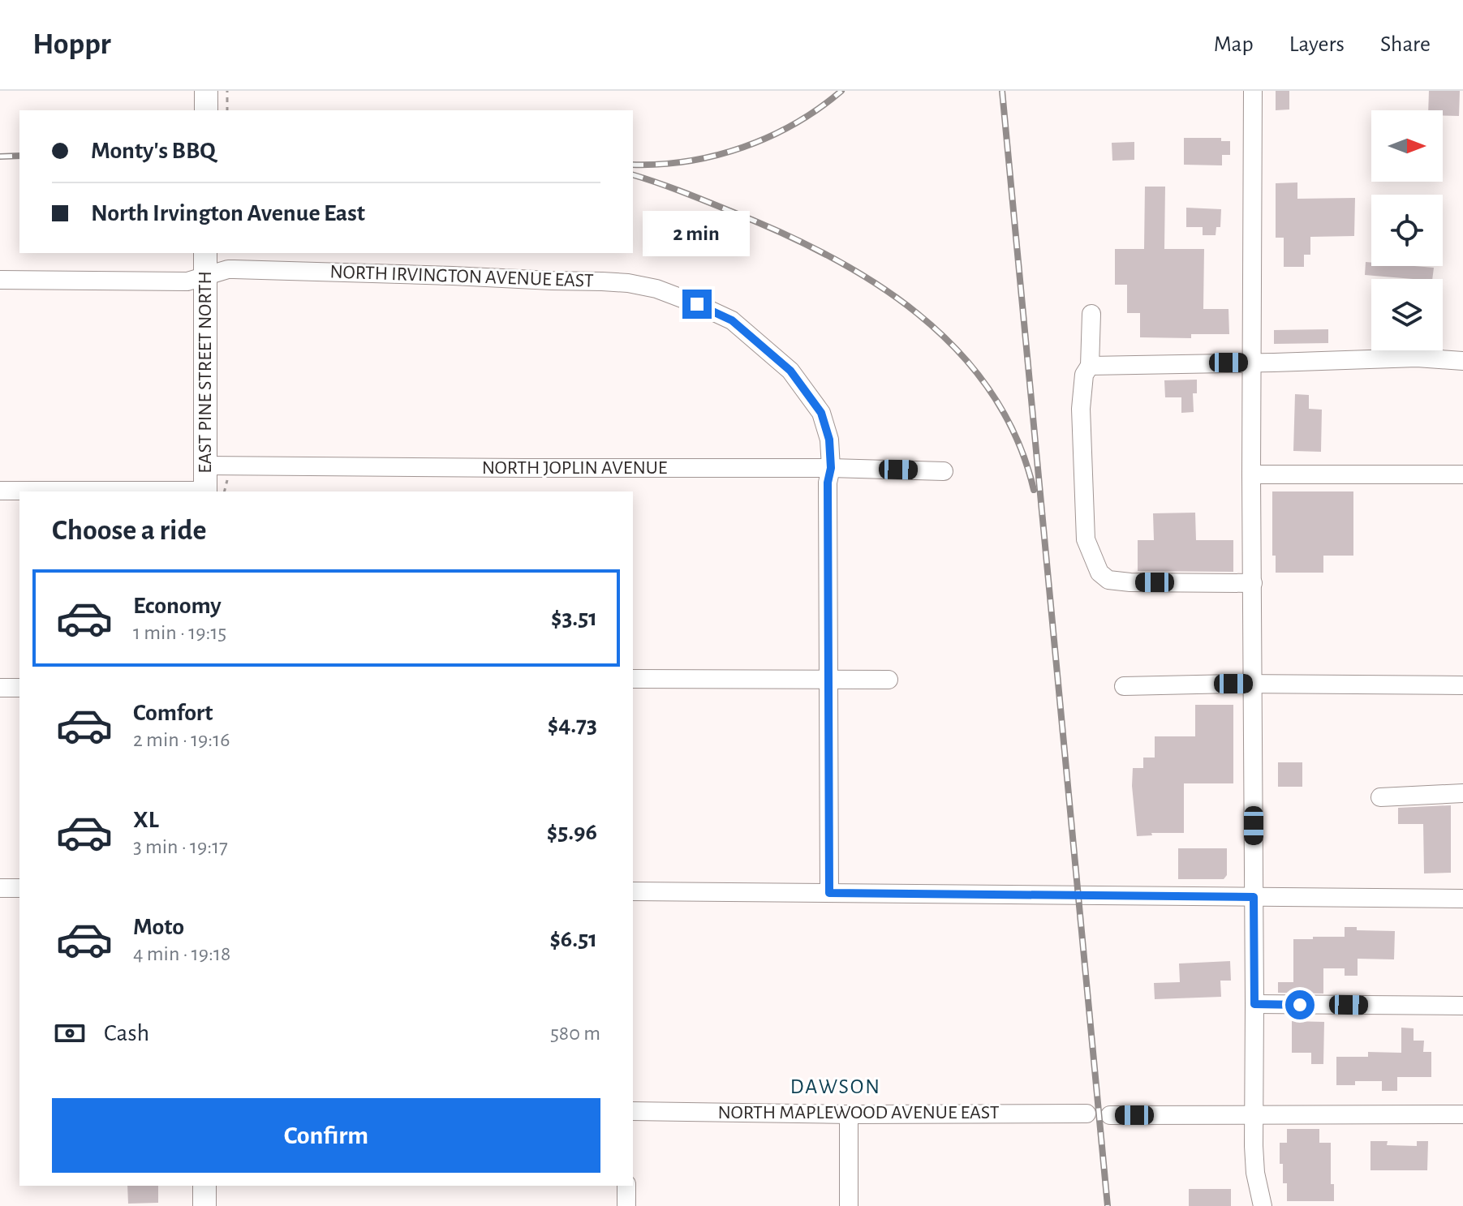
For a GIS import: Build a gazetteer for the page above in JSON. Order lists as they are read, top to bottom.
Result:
{
  "streets": {
    "main road": ["EAST PINE STREET NORTH"],
    "street": ["NORTH IRVINGTON AVENUE EAST", "NORTH JOPLIN AVENUE", "NORTH MAPLEWOOD AVENUE EAST"]
  },
  "crossings": [
    ["NORTH IRVINGTON AVENUE EAST", "EAST PINE STREET NORTH"],
    ["NORTH IRVINGTON AVENUE EAST", "NORTH JOPLIN AVENUE"],
    ["EAST PINE STREET NORTH", "NORTH JOPLIN AVENUE"]
  ],
  "districts": ["DAWSON"],
  "north": "right",
  "page": {
    "header": "Hoppr",
    "nav": ["Map", "Layers", "Share"],
    "banner": ["Monty's BBQ", "North Irvington Avenue East"],
    "bubble": "2 min",
    "heading": "Choose a ride",
    "list": [
      {
        "name": "Economy",
        "note": "1 min · 19:15",
        "value": "$3.51"
      },
      {
        "name": "Comfort",
        "note": "2 min · 19:16",
        "value": "$4.73"
      },
      {
        "name": "XL",
        "note": "3 min · 19:17",
        "value": "$5.96"
      },
      {
        "name": "Moto",
        "note": "4 min · 19:18",
        "value": "$6.51"
      }
    ],
    "pay": ["Cash", "580 m"],
    "buttons": "Confirm"
  }
}
